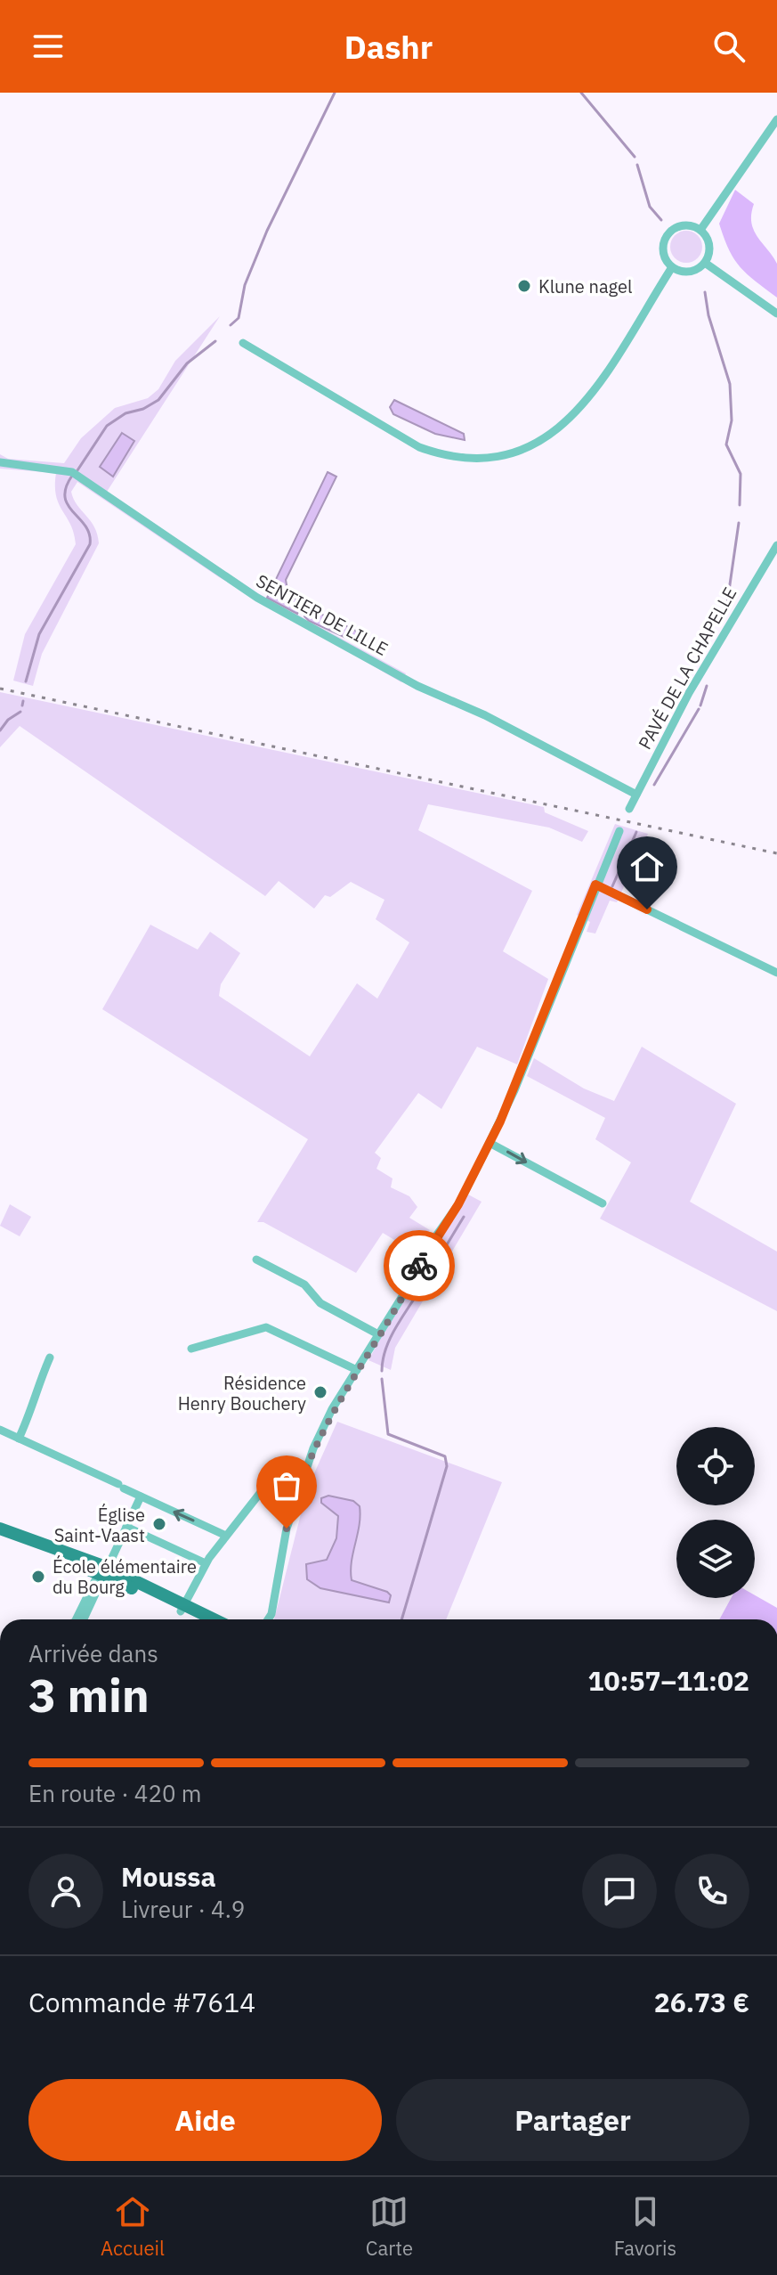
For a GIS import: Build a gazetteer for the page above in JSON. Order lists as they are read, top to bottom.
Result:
{
  "streets": {
    "street": ["SENTIER DE LILLE", "PAVÉ DE LA CHAPELLE"]
  },
  "crossings": [
    ["SENTIER DE LILLE", "PAVÉ DE LA CHAPELLE"]
  ],
  "places": [
    "Klune nagel",
    "Résidence Henry Bouchery",
    "Église Saint-Vaast",
    "École élémentaire du Bourg"
  ],
  "page": {
    "header": "Dashr",
    "heading": ["3 min", "Arrivée dans", "10:57–11:02"],
    "panel": [
      "Moussa",
      "Livreur · 4.9",
      "Commande #7614",
      "26.73 €"
    ],
    "bar": "En route · 420 m",
    "buttons": ["Aide", "Partager"],
    "tabs": ["Accueil", "Carte", "Favoris"]
  }
}
